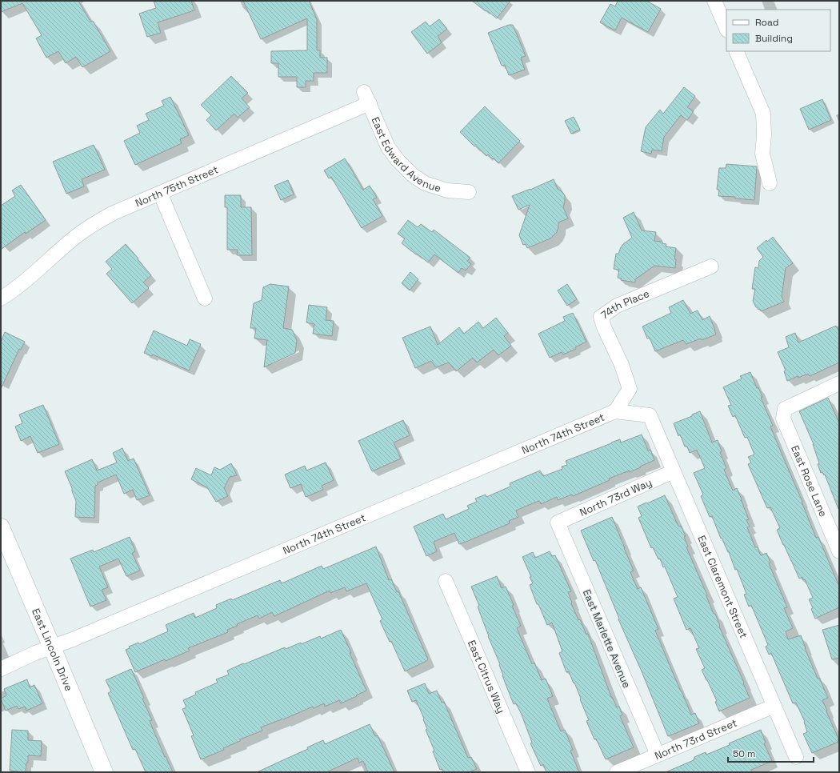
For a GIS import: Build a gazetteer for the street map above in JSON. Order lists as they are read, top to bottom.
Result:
{
  "streets": {
    "main road": ["East Lincoln Drive"],
    "street": [
      "East Edward Avenue",
      "North 75th Street",
      "74th Place",
      "North 74th Street",
      "East Rose Lane",
      "North 73rd Way",
      "East Claremont Street",
      "East Marlette Avenue",
      "East Citrus Way",
      "North 73rd Street"
    ]
  },
  "crossings": [
    ["East Edward Avenue", "North 75th Street"],
    ["74th Place", "North 74th Street"],
    ["North 74th Street", "East Claremont Street"],
    ["North 74th Street", "East Lincoln Drive"],
    ["North 73rd Way", "East Claremont Street"],
    ["North 73rd Way", "East Marlette Avenue"],
    ["East Claremont Street", "North 73rd Street"],
    ["East Marlette Avenue", "North 73rd Street"]
  ],
  "legend": ["Road", "Building"],
  "scale_bar": "50 m"
}
